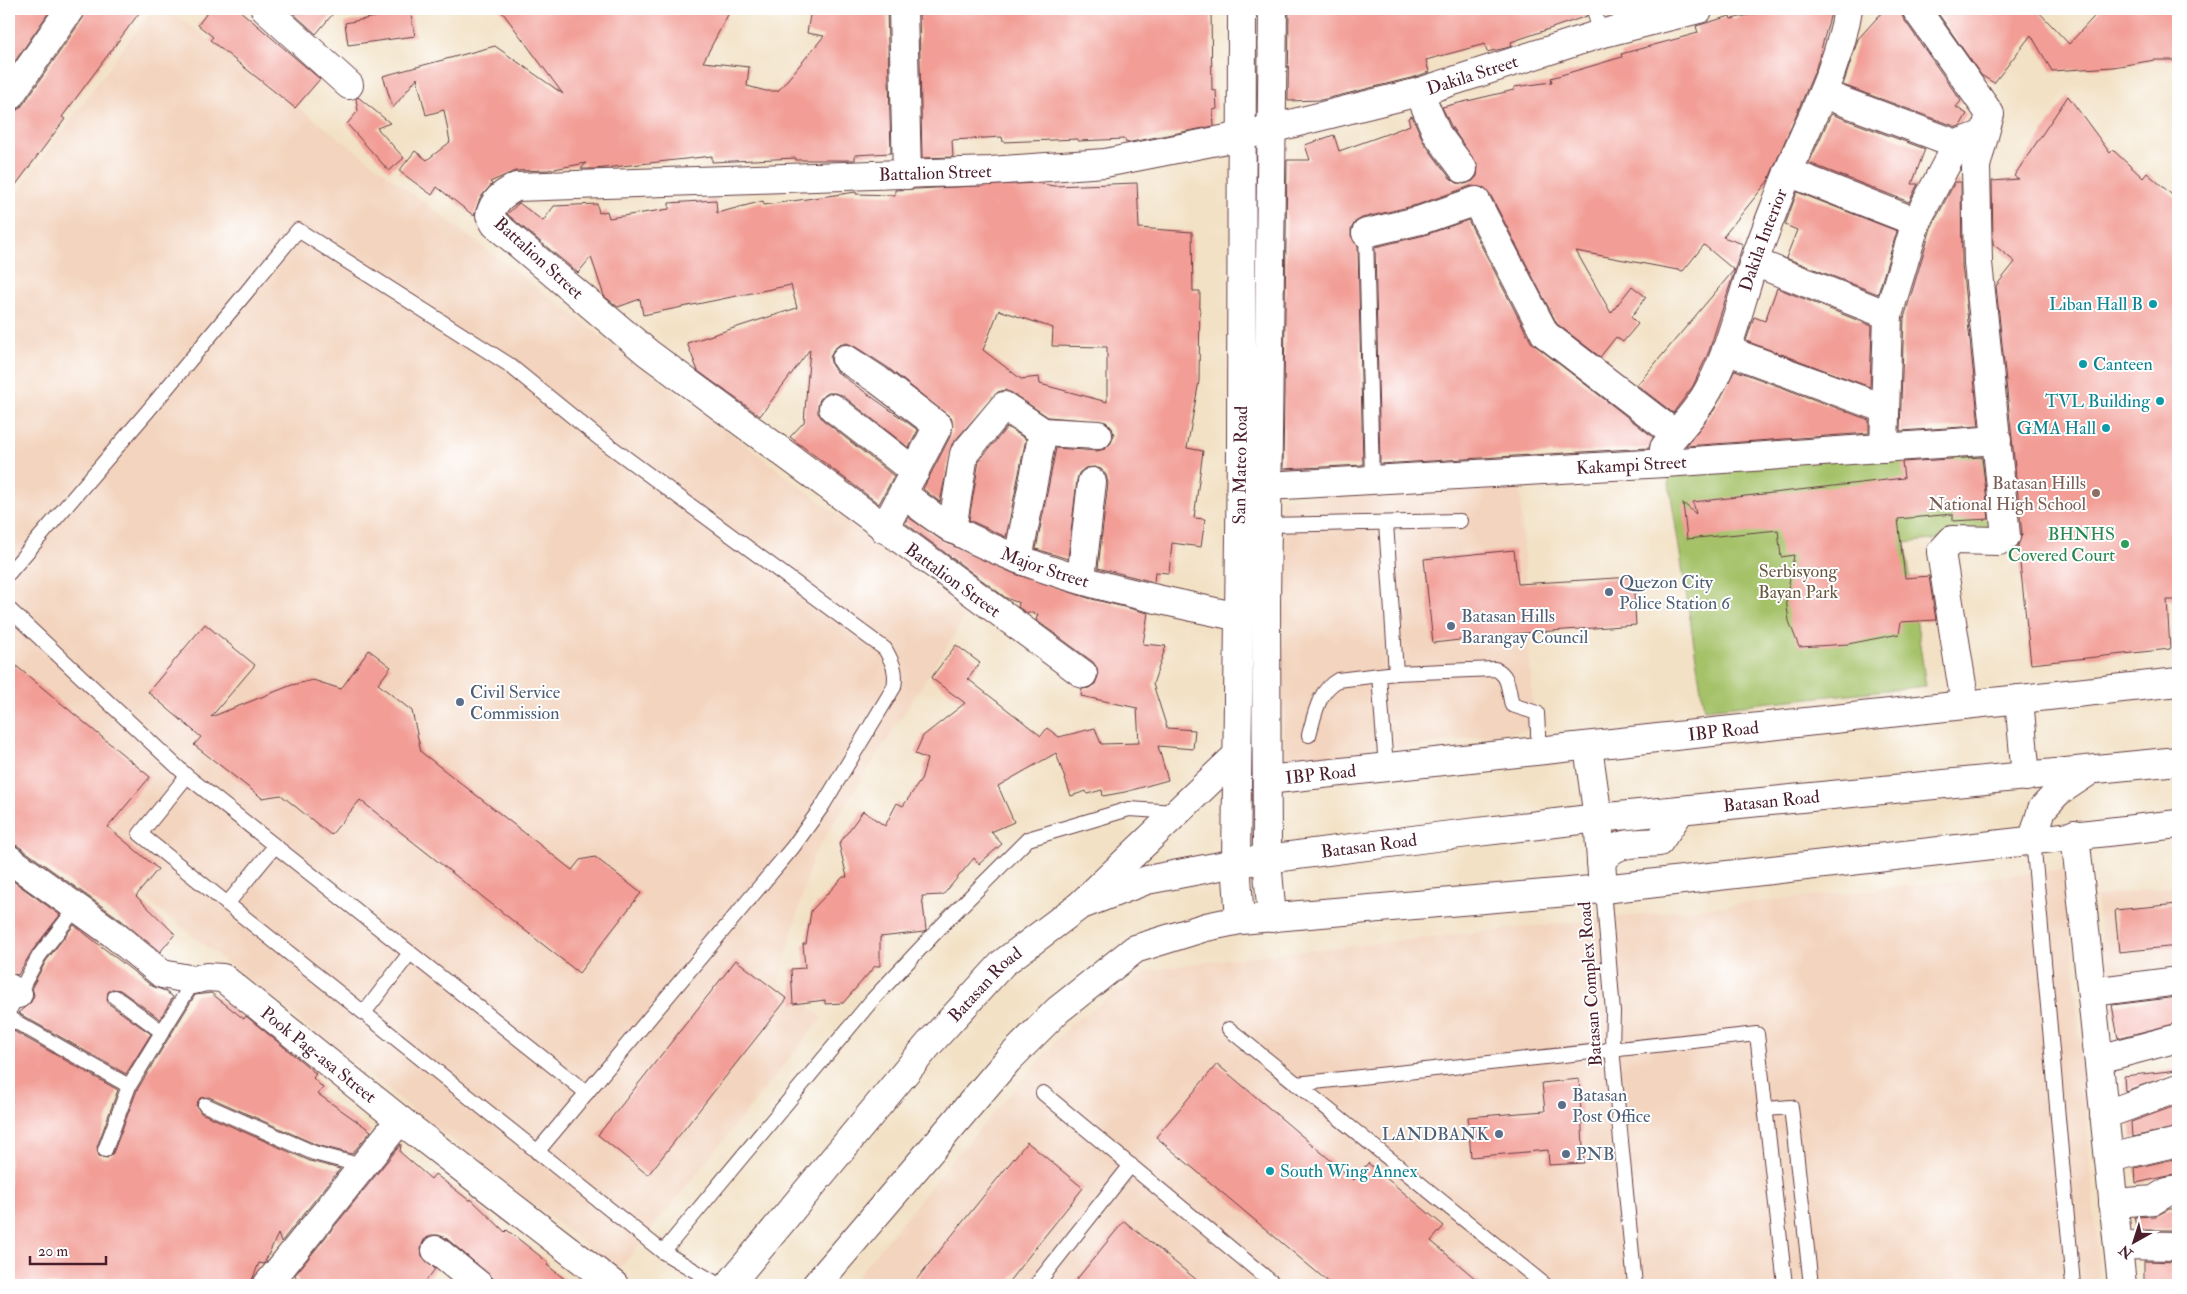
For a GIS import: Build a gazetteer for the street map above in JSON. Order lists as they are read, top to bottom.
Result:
{
  "streets": {
    "street": [
      "Dakila Street",
      "Battalion Street",
      "Dakila Interior",
      "Kakampi Street",
      "San Mateo Road",
      "Major Street",
      "IBP Road",
      "Batasan Road",
      "Pook Pag-asa Street"
    ],
    "lane": ["Batasan Complex Road"]
  },
  "crossings": [
    ["Dakila Street", "Battalion Street"],
    ["Dakila Street", "San Mateo Road"],
    ["Battalion Street", "San Mateo Road"],
    ["Dakila Interior", "Kakampi Street"],
    ["Kakampi Street", "San Mateo Road"],
    ["San Mateo Road", "Major Street"],
    ["San Mateo Road", "IBP Road"],
    ["San Mateo Road", "Batasan Road"]
  ],
  "parks": ["Serbisyong Bayan Park"],
  "places": [
    "Liban Hall B",
    "Canteen",
    "TVL Building",
    "GMA Hall",
    "Batasan Hills National High School",
    "BHNHS Covered Court",
    "Quezon City Police Station 6",
    "Batasan Hills Barangay Council",
    "Civil Service Commission",
    "Batasan Post Office",
    "LANDBANK",
    "PNB",
    "South Wing Annex"
  ],
  "scale_bar": "20 m",
  "north": "bottom left"
}
